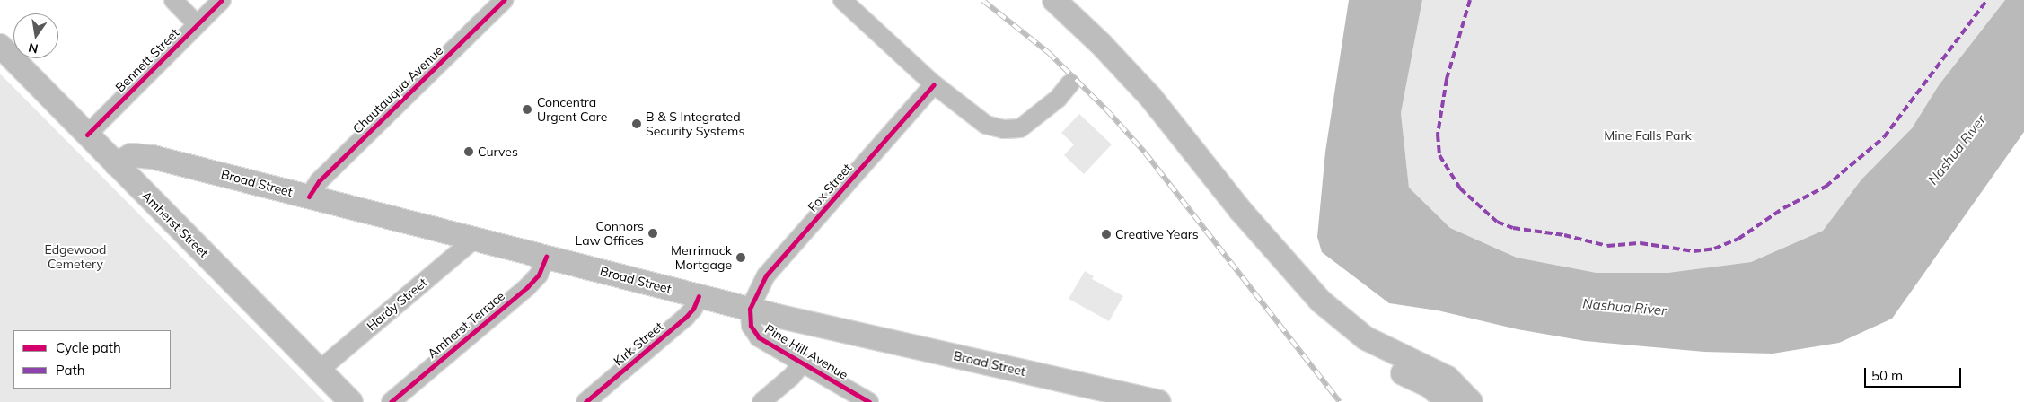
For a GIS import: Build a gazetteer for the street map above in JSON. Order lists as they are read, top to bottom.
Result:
{
  "streets": {
    "main road": ["Broad Street", "Amherst Street"],
    "street": [
      "Bennett Street",
      "Chautauqua Avenue",
      "Fox Street",
      "Hardy Street",
      "Amherst Terrace",
      "Kirk Street",
      "Pine Hill Avenue"
    ]
  },
  "crossings": [
    ["Bennett Street", "Amherst Street"],
    ["Chautauqua Avenue", "Broad Street"],
    ["Broad Street", "Fox Street"],
    ["Broad Street", "Amherst Street"],
    ["Broad Street", "Hardy Street"],
    ["Broad Street", "Amherst Terrace"],
    ["Broad Street", "Kirk Street"],
    ["Broad Street", "Pine Hill Avenue"],
    ["Fox Street", "Pine Hill Avenue"],
    ["Amherst Street", "Hardy Street"]
  ],
  "water": ["Nashua River"],
  "parks": ["Mine Falls Park", "Edgewood Cemetery"],
  "places": [
    "Concentra Urgent Care",
    "B & S Integrated Security Systems",
    "Curves",
    "Connors Law Offices",
    "Creative Years",
    "Merrimack Mortgage"
  ],
  "legend": ["Cycle path", "Path"],
  "scale_bar": "50 m",
  "north": "bottom"
}
